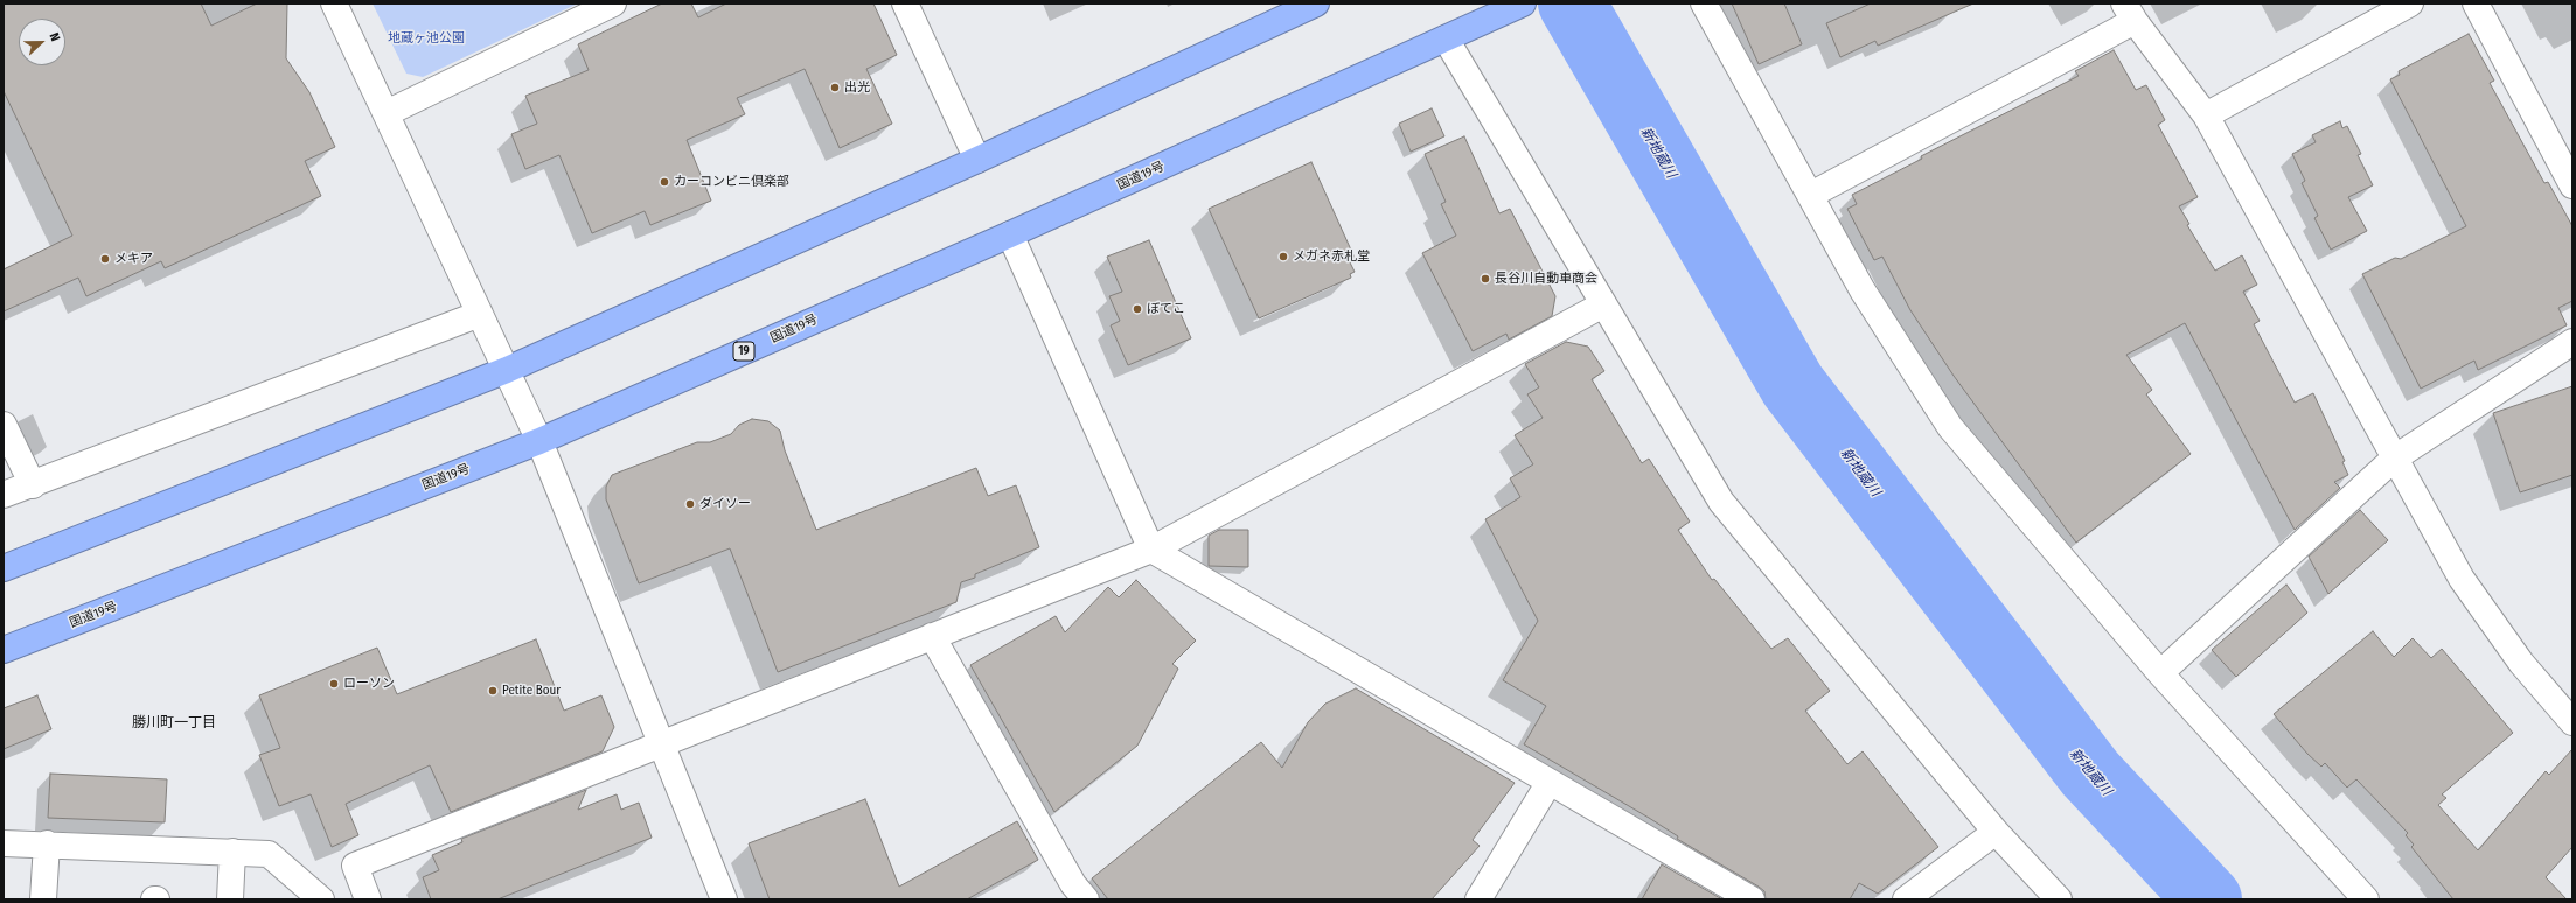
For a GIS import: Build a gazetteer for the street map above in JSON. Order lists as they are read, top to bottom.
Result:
{
  "streets": {
    "highway": ["国道19号", "19"]
  },
  "districts": ["勝川町一丁目"],
  "water": ["新地蔵川"],
  "parks": ["地蔵ヶ池公園"],
  "places": [
    "出光",
    "カーコンビニ倶楽部",
    "メガネ赤札堂",
    "メキア",
    "長谷川自動車商会",
    "ぼてこ",
    "ダイソー",
    "ローソン",
    "Petite Bour"
  ],
  "north": "right"
}
